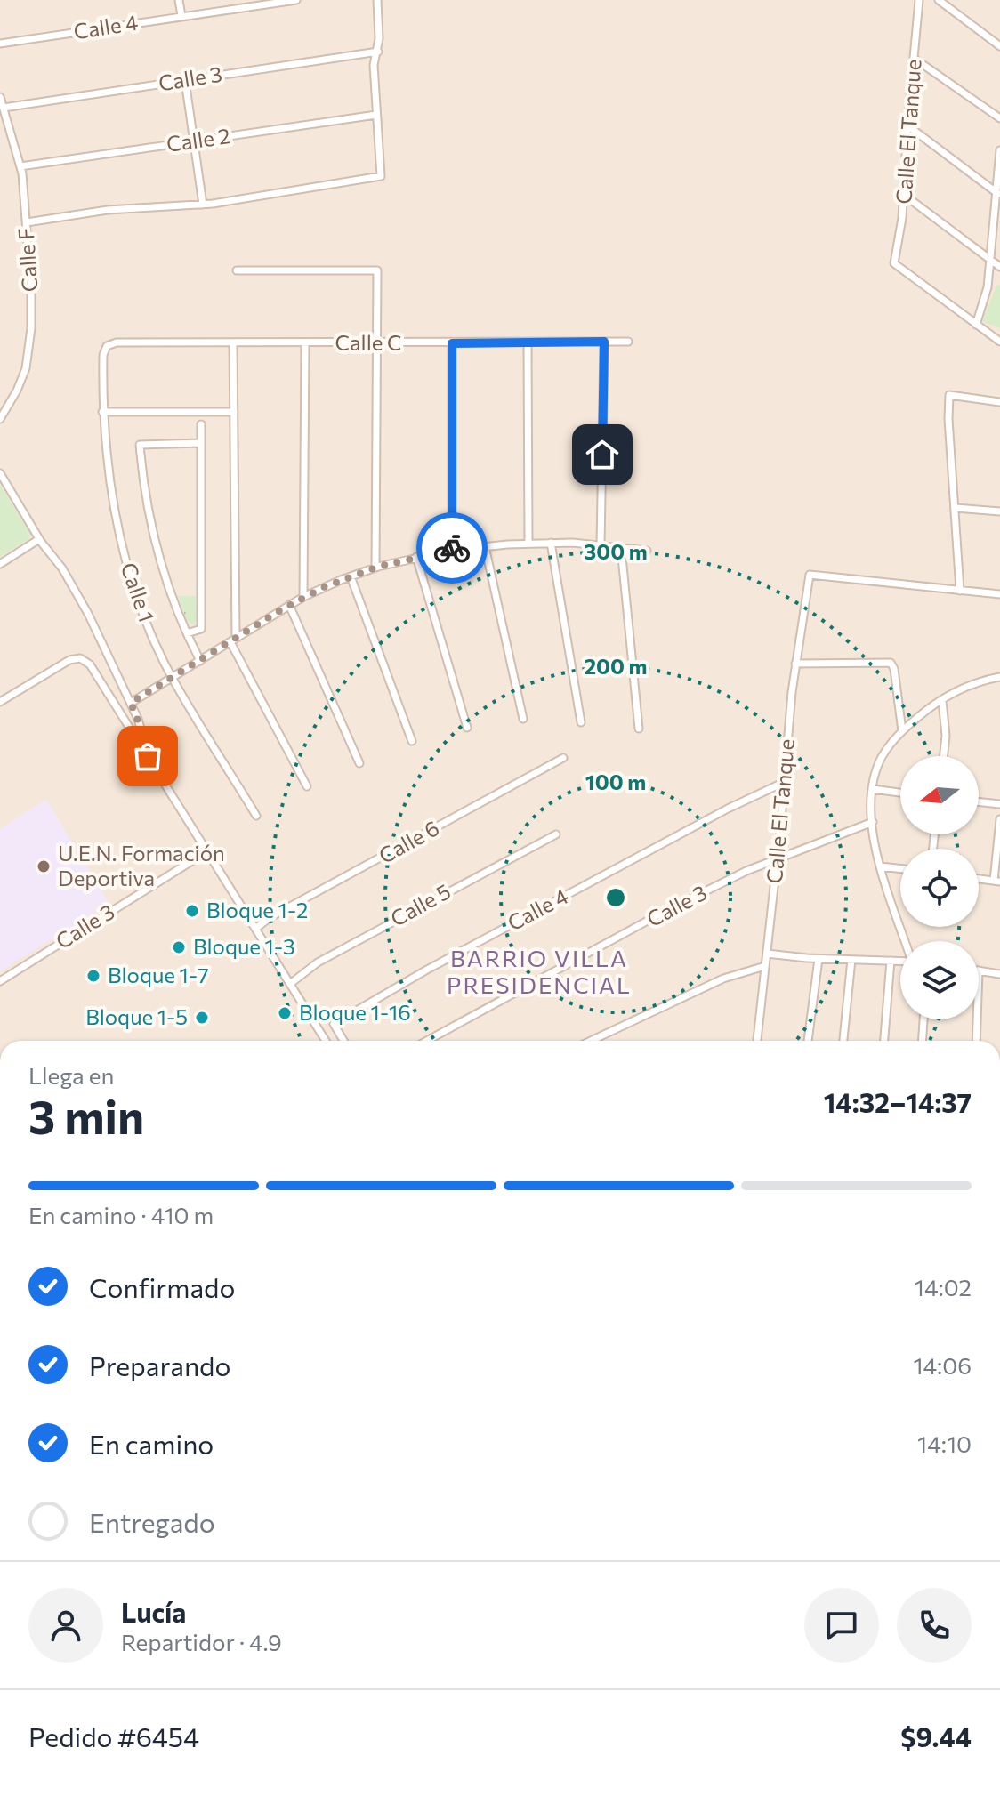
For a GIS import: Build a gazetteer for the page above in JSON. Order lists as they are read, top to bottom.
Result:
{
  "streets": {
    "street": [
      "Calle 4",
      "Calle 3",
      "Calle El Tanque",
      "Calle 2",
      "Calle F",
      "Calle C",
      "Calle 1",
      "Calle 6",
      "Calle 5"
    ]
  },
  "crossings": [
    ["Calle 4", "Calle El Tanque"],
    ["Calle 3", "Calle El Tanque"],
    ["Calle 3", "Calle F"],
    ["Calle 2", "Calle F"],
    ["Calle C", "Calle 1"]
  ],
  "districts": ["BARRIO VILLA PRESIDENCIAL"],
  "places": [
    "U.E.N. Formación Deportiva",
    "Bloque 1-2",
    "Bloque 1-3",
    "Bloque 1-7",
    "Bloque 1-16",
    "Bloque 1-5"
  ],
  "north": "left",
  "page": {
    "heading": ["3 min", "Llega en", "14:32–14:37"],
    "panel": [
      "Lucía",
      "Repartidor · 4.9",
      "Pedido #6454",
      "$9.44"
    ],
    "bar": "En camino · 410 m",
    "list": [
      ["Confirmado", "14:02"],
      ["Preparando", "14:06"],
      ["En camino", "14:10"],
      "Entregado"
    ]
  },
  "rings": ["300 m", "200 m", "100 m"]
}
